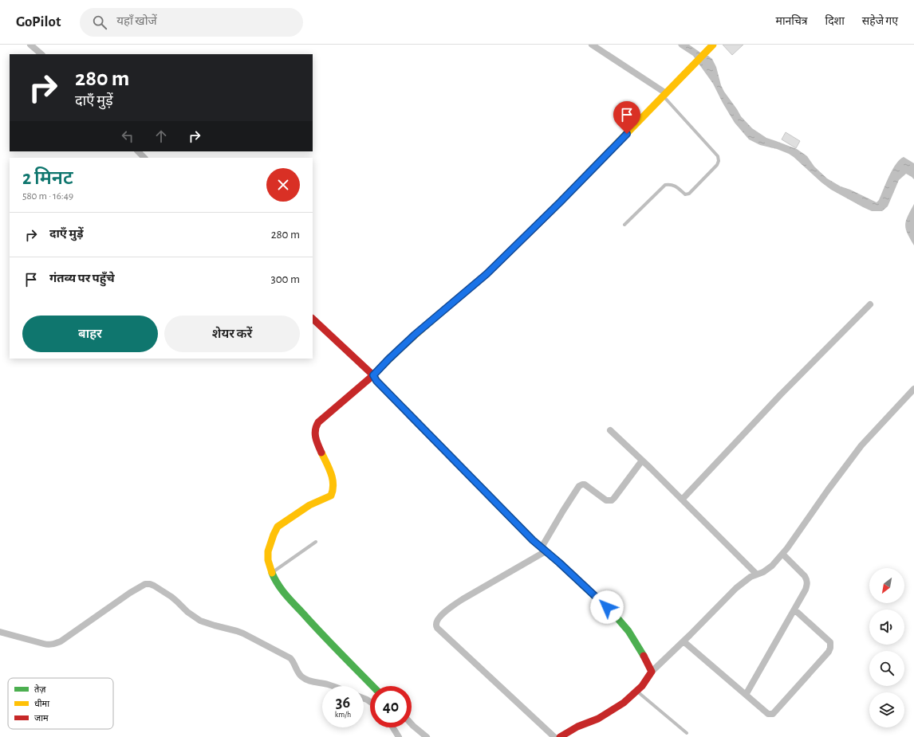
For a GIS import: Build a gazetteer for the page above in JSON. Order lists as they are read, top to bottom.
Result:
{
  "legend": ["तेज़", "धीमा", "जाम"],
  "north": "bottom left",
  "page": {
    "header": "GoPilot",
    "search": "यहाँ खोजें",
    "nav": ["मानचित्र", "दिशा", "सहेजे गए"],
    "turn": ["280 m", "दाएँ मुड़ें"],
    "heading": ["2 मिनट", "580 m · 16:49"],
    "list": [
      {
        "name": "दाएँ मुड़ें",
        "value": "280 m"
      },
      {
        "name": "गंतव्य पर पहुँचे",
        "value": "300 m"
      }
    ],
    "buttons": ["बाहर", "शेयर करें"],
    "speed": "36 km/h",
    "limit": "40"
  }
}
